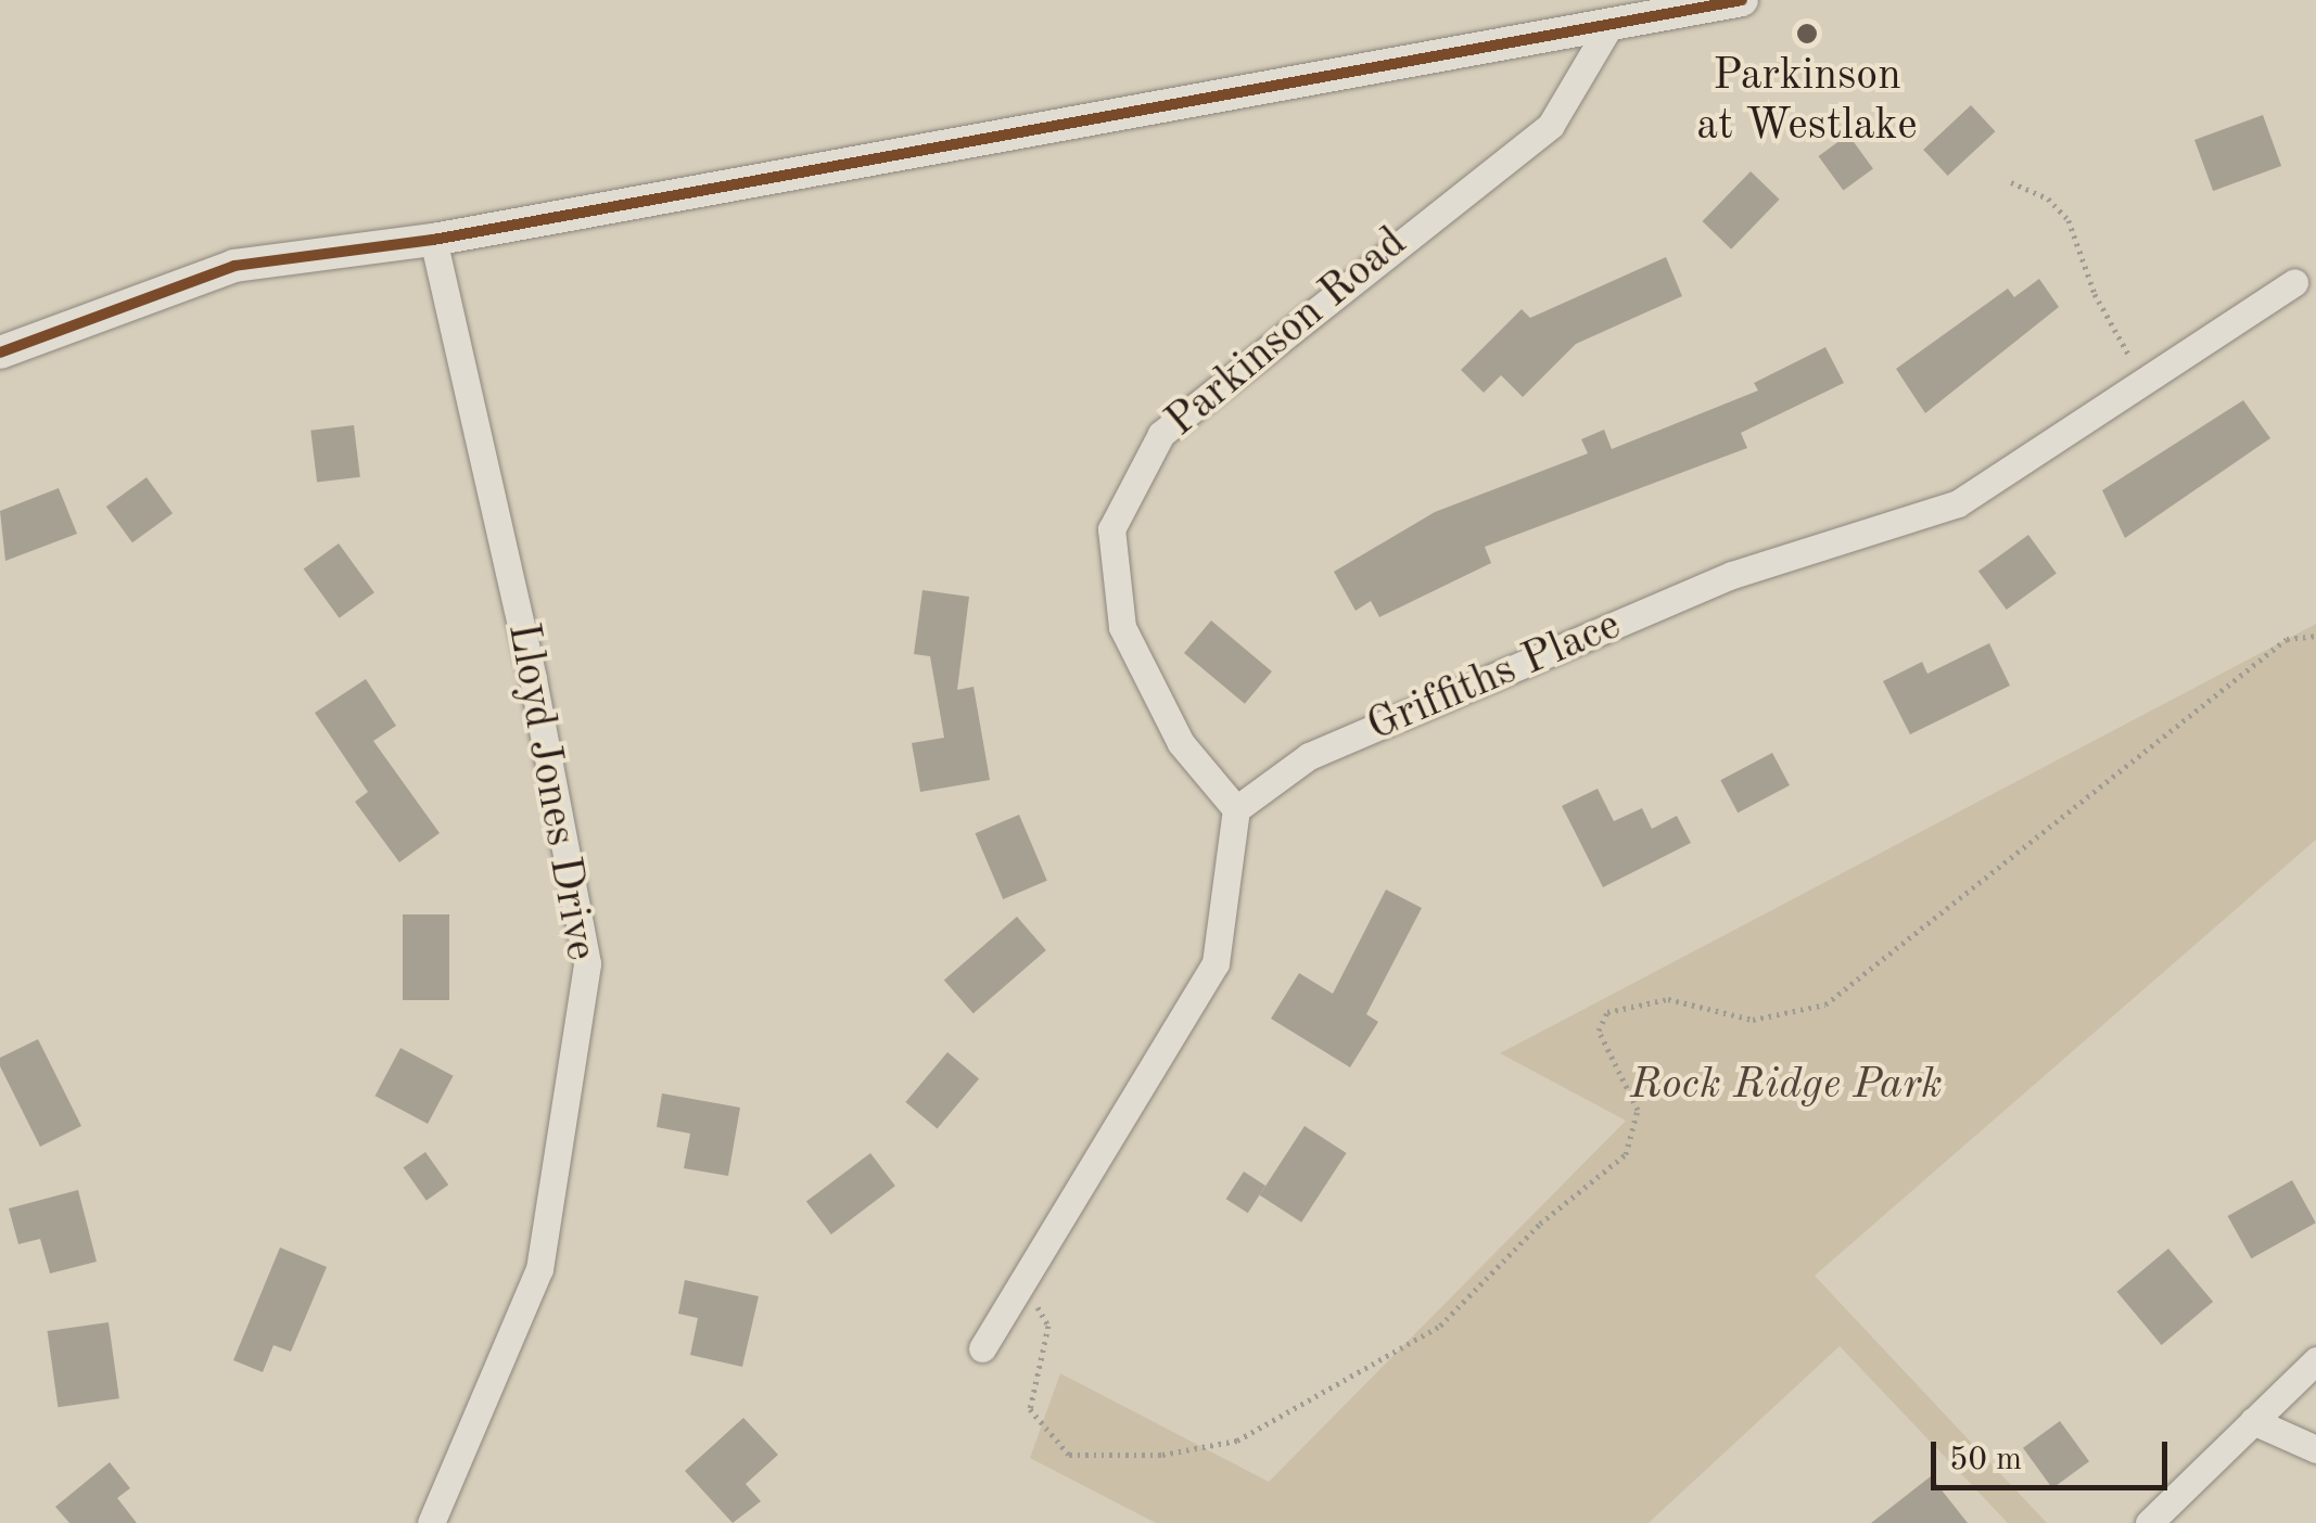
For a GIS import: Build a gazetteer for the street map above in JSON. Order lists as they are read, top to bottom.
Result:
{
  "streets": {
    "street": ["Parkinson Road", "Griffiths Place", "Lloyd Jones Drive"]
  },
  "crossings": [
    ["Parkinson Road", "Griffiths Place"]
  ],
  "parks": ["Rock Ridge Park"],
  "places": ["Parkinson at Westlake"],
  "scale_bar": "50 m"
}
